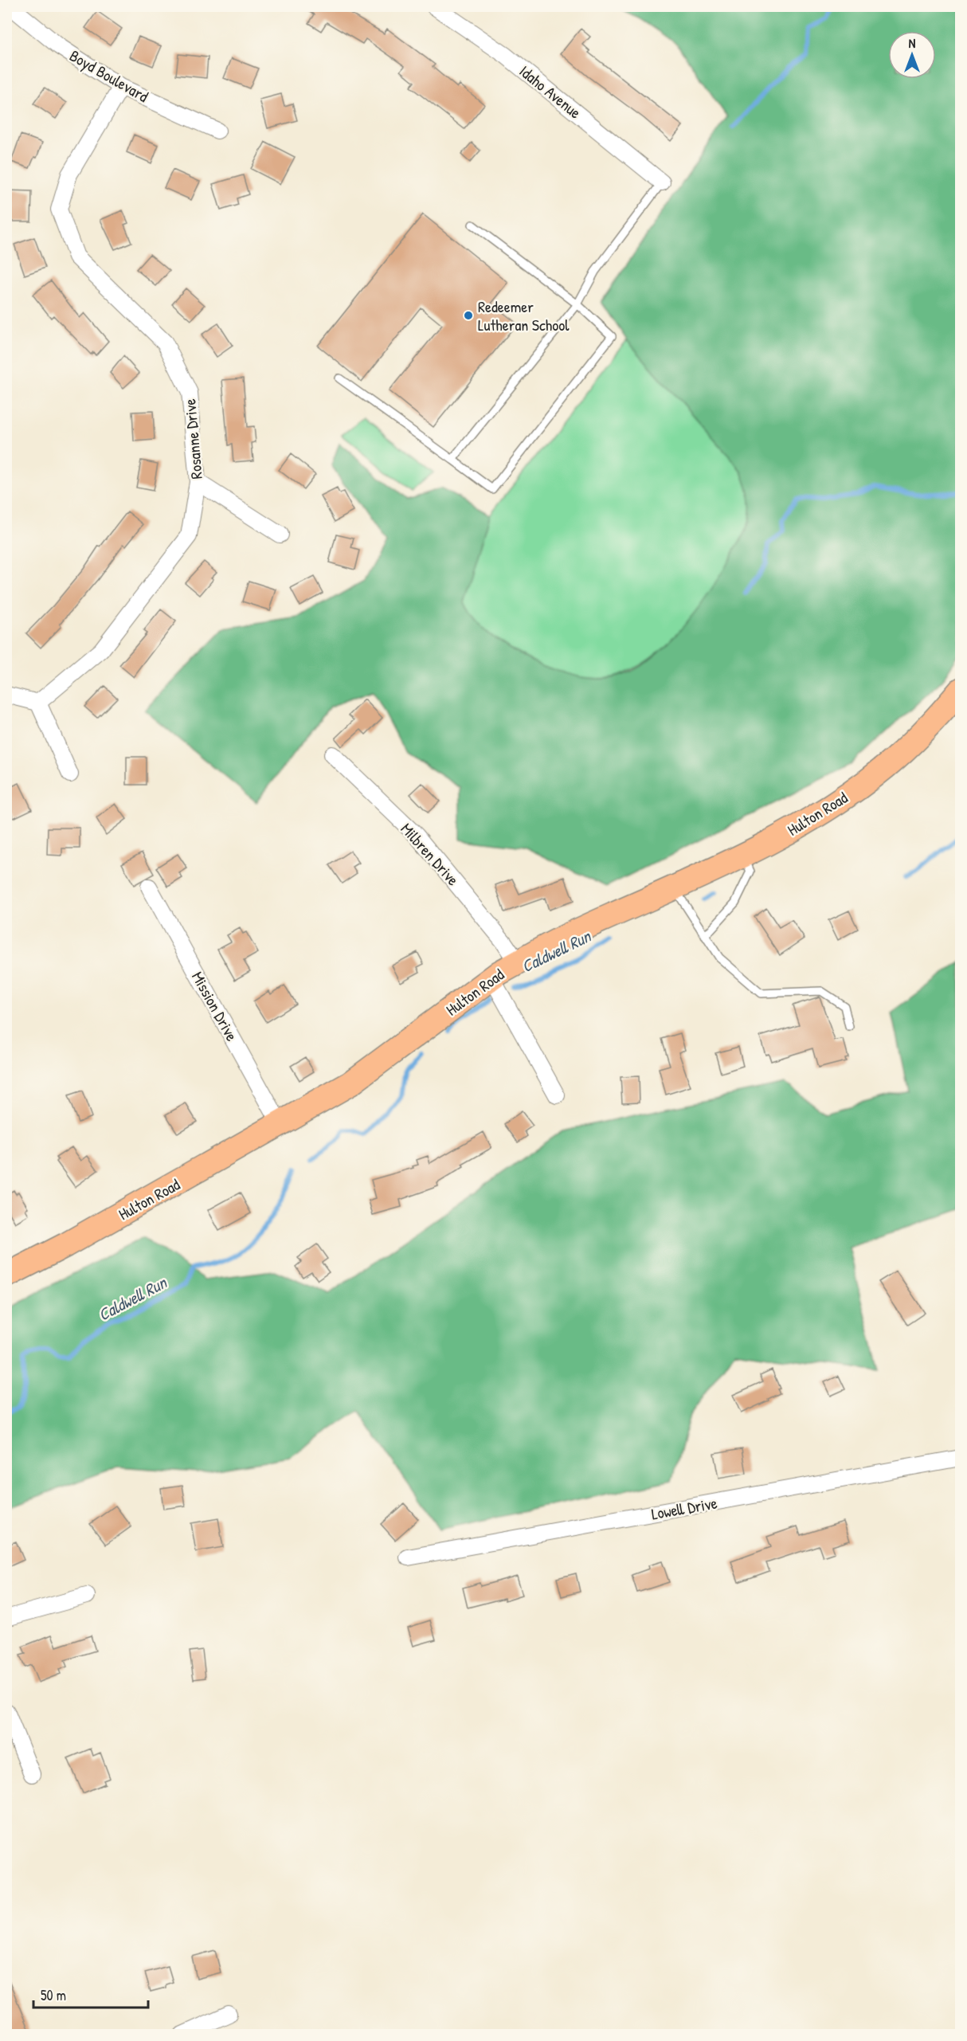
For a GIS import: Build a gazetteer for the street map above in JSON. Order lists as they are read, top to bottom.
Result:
{
  "streets": {
    "main road": ["Hulton Road"],
    "street": [
      "Boyd Boulevard",
      "Idaho Avenue",
      "Rosanne Drive",
      "Milbren Drive",
      "Mission Drive",
      "Lowell Drive"
    ]
  },
  "crossings": [
    ["Boyd Boulevard", "Rosanne Drive"],
    ["Hulton Road", "Milbren Drive"],
    ["Hulton Road", "Mission Drive"]
  ],
  "water": ["Caldwell Run"],
  "places": ["Redeemer Lutheran School"],
  "scale_bar": "50 m",
  "north": "top"
}
